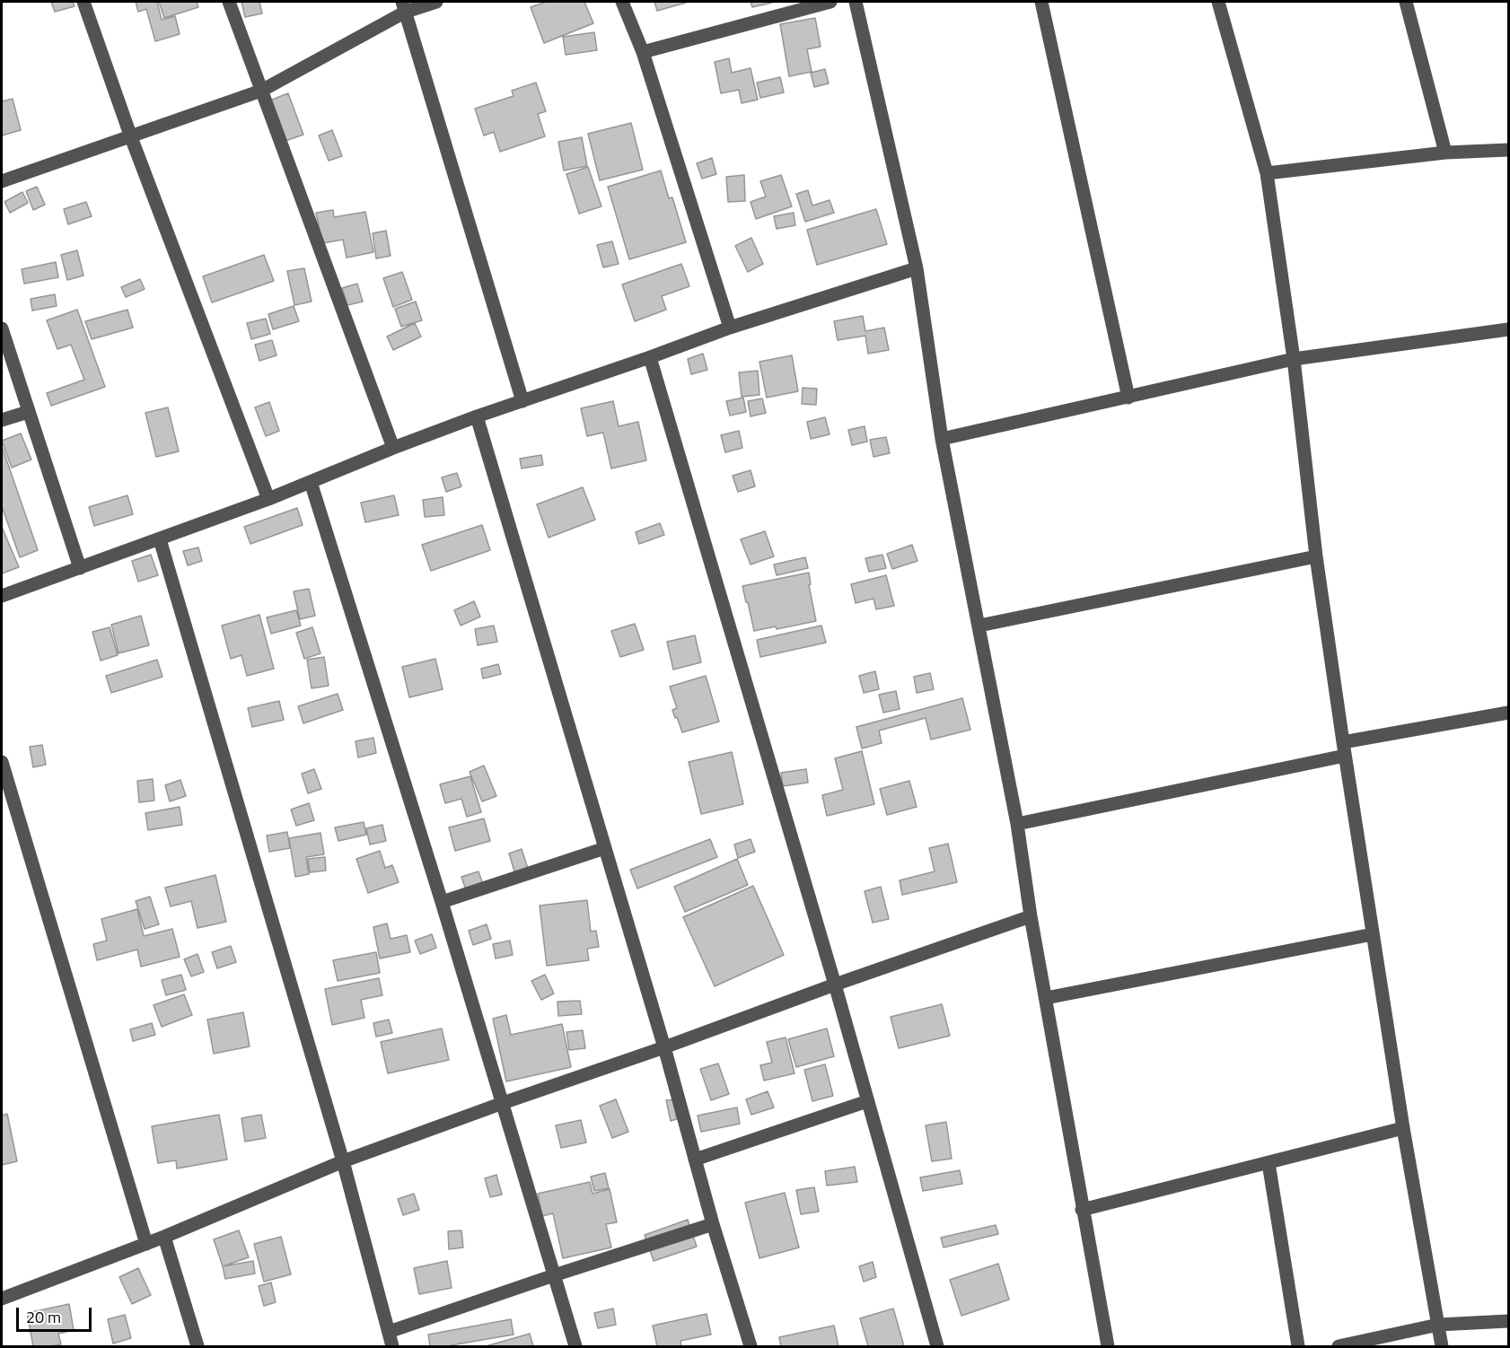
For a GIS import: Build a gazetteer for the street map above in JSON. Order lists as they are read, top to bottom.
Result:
{
  "scale_bar": "20 m"
}
